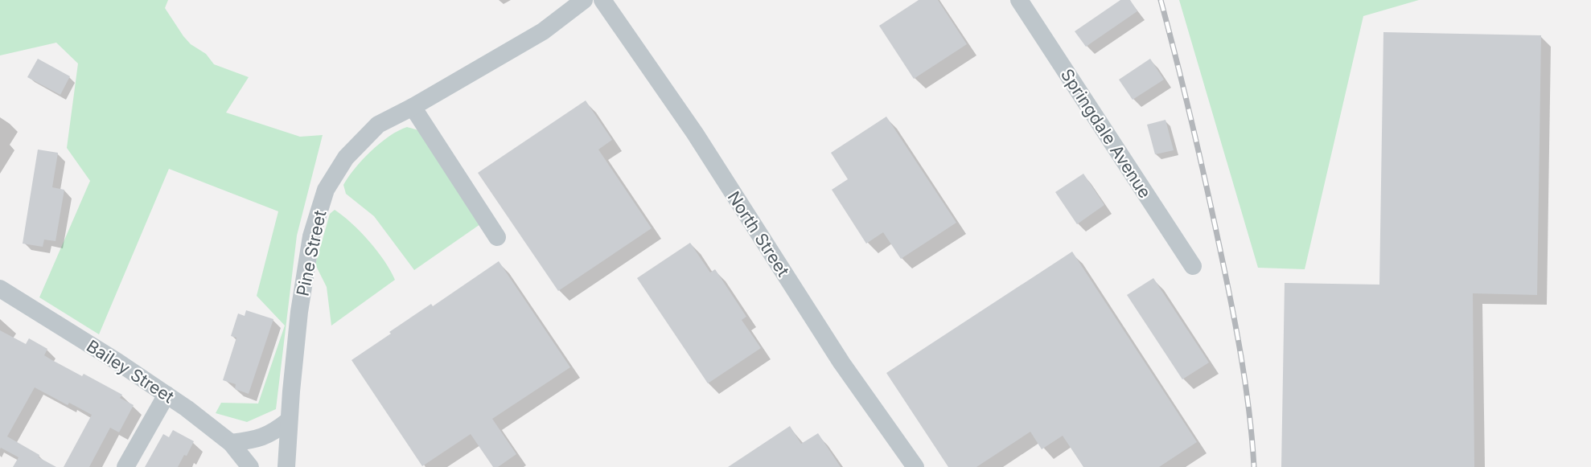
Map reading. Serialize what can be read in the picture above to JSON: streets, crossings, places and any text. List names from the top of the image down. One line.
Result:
{"streets":{"street":["Springdale Avenue","North Street","Pine Street","Bailey Street"]}}
